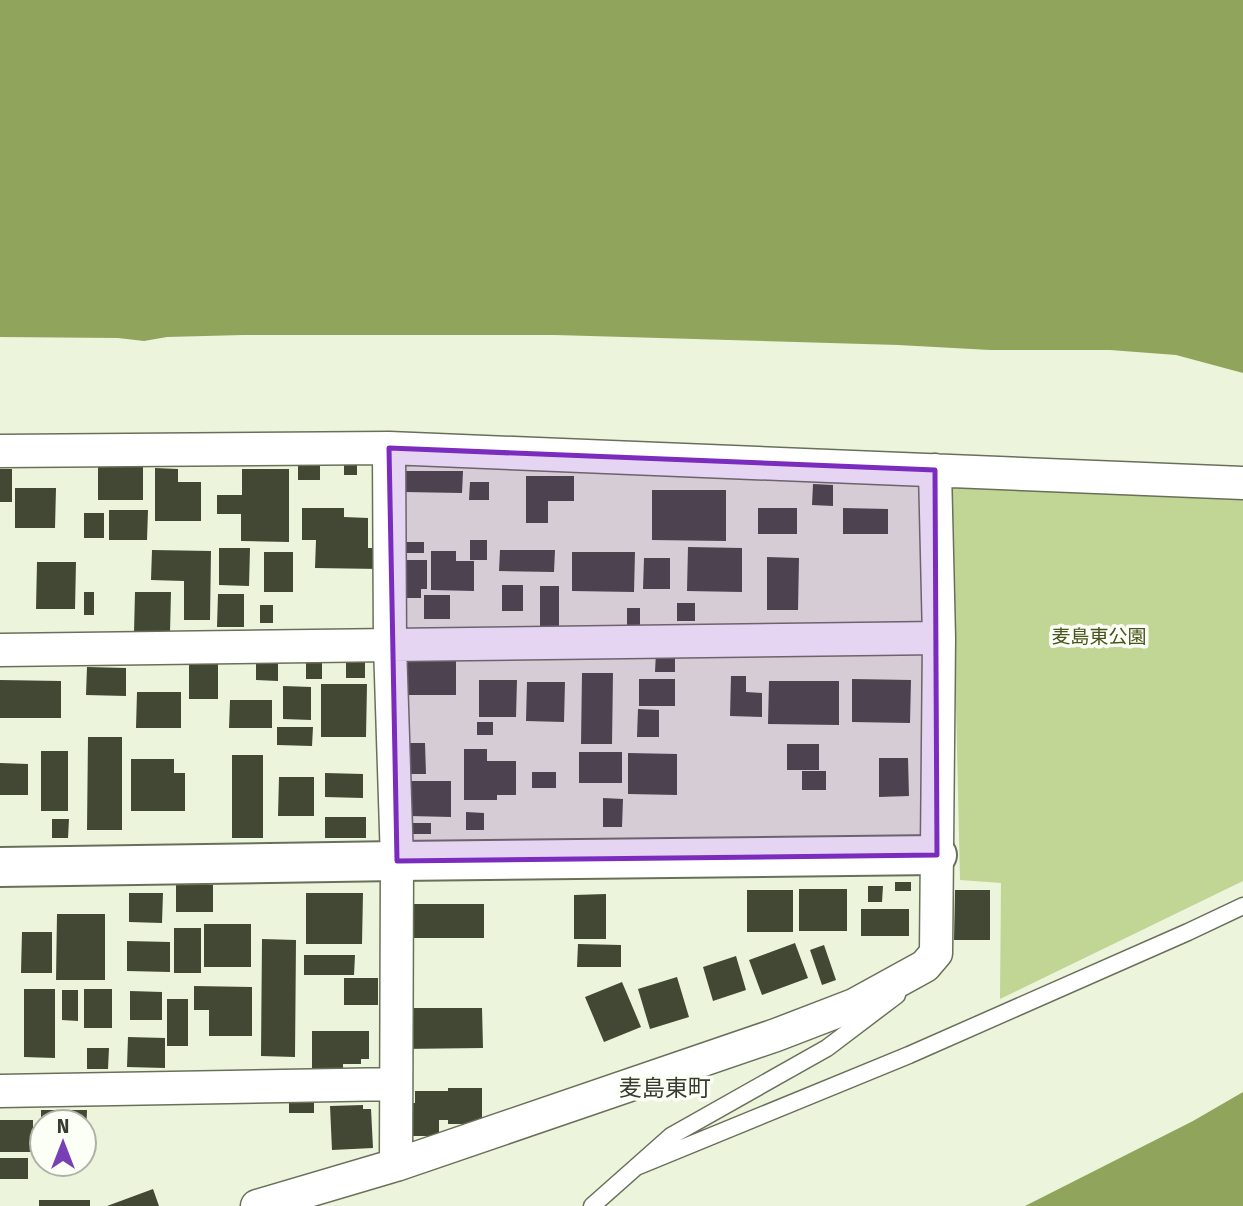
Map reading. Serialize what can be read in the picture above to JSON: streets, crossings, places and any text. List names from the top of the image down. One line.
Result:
{"districts":["麦島東町"],"parks":["麦島東公園"],"north":"top"}
